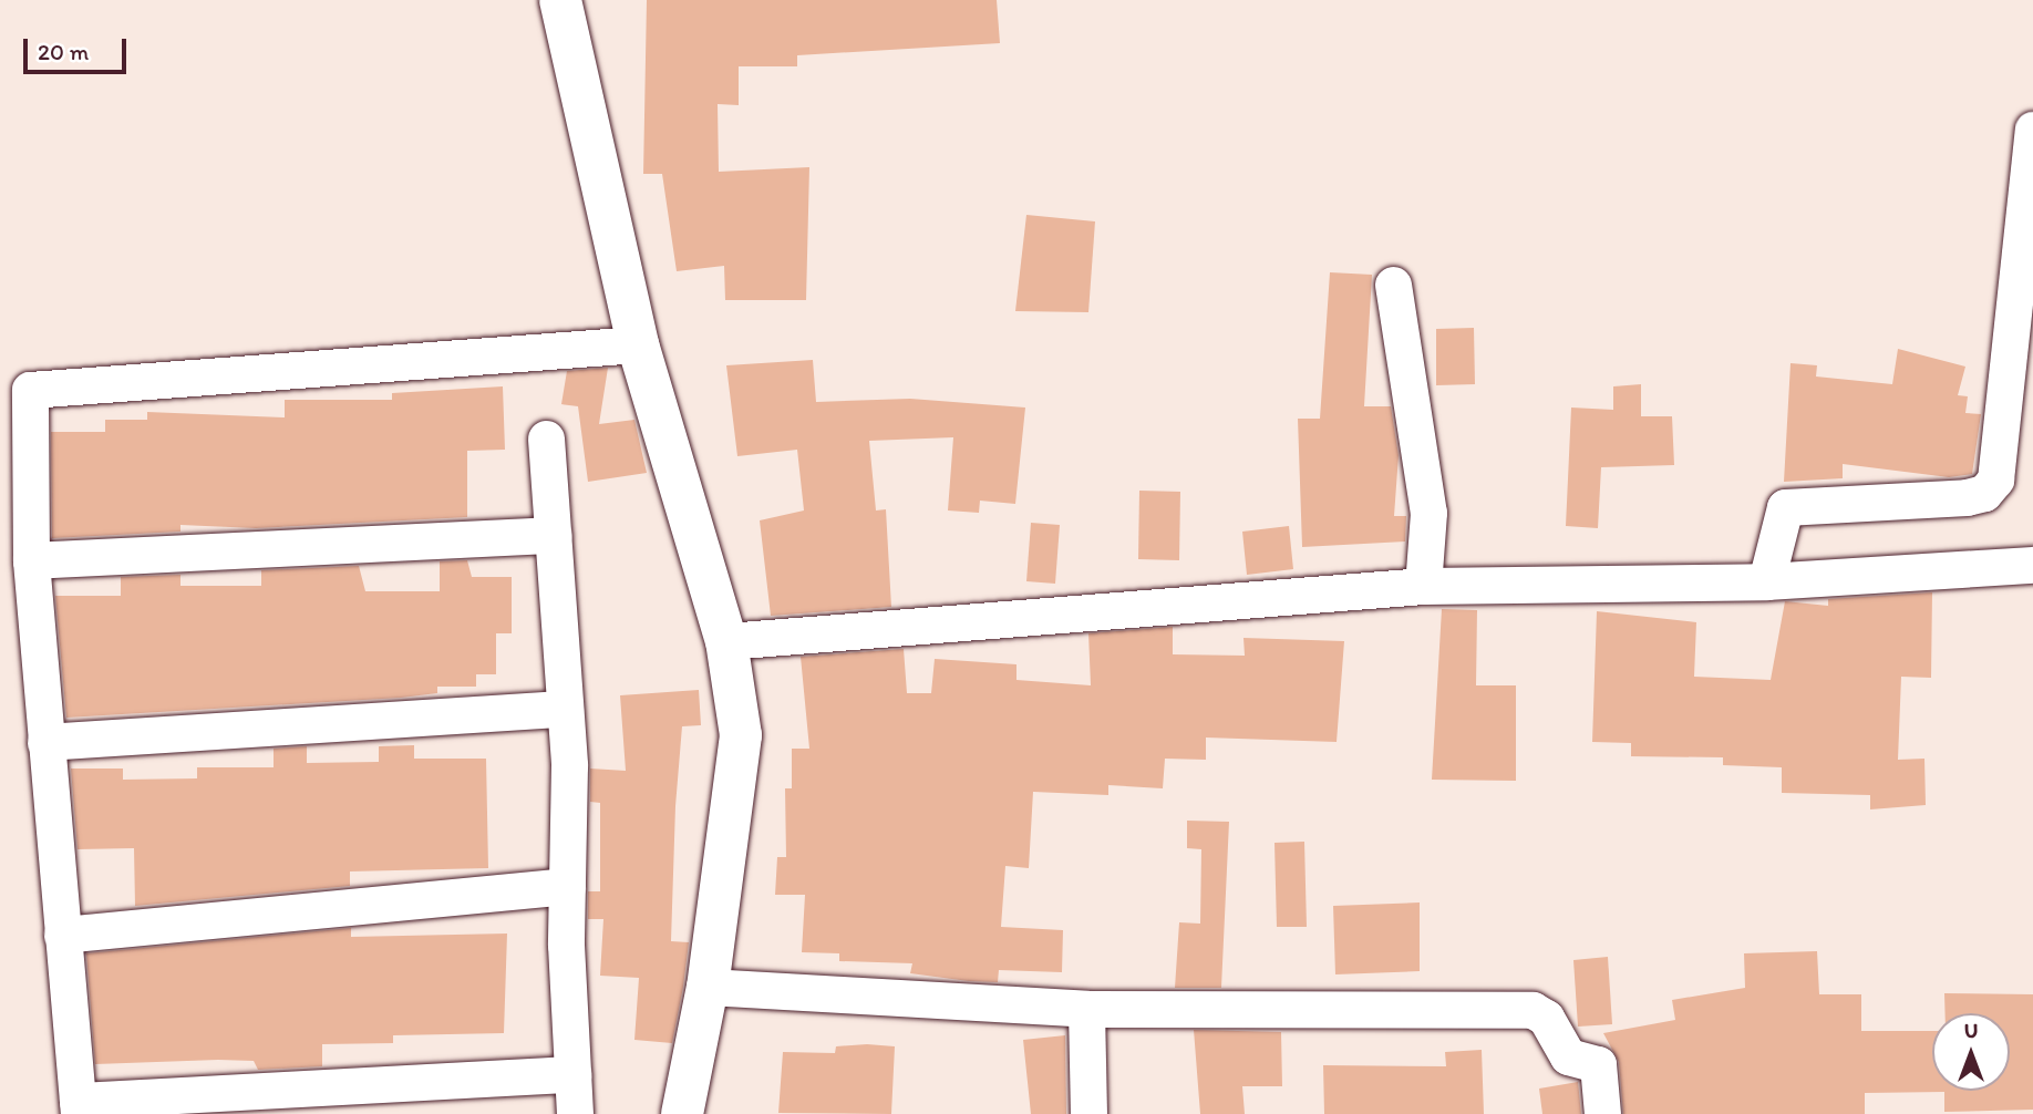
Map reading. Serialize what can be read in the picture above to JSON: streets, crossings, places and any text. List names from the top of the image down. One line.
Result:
{"scale_bar":"20 m","north":"top"}
